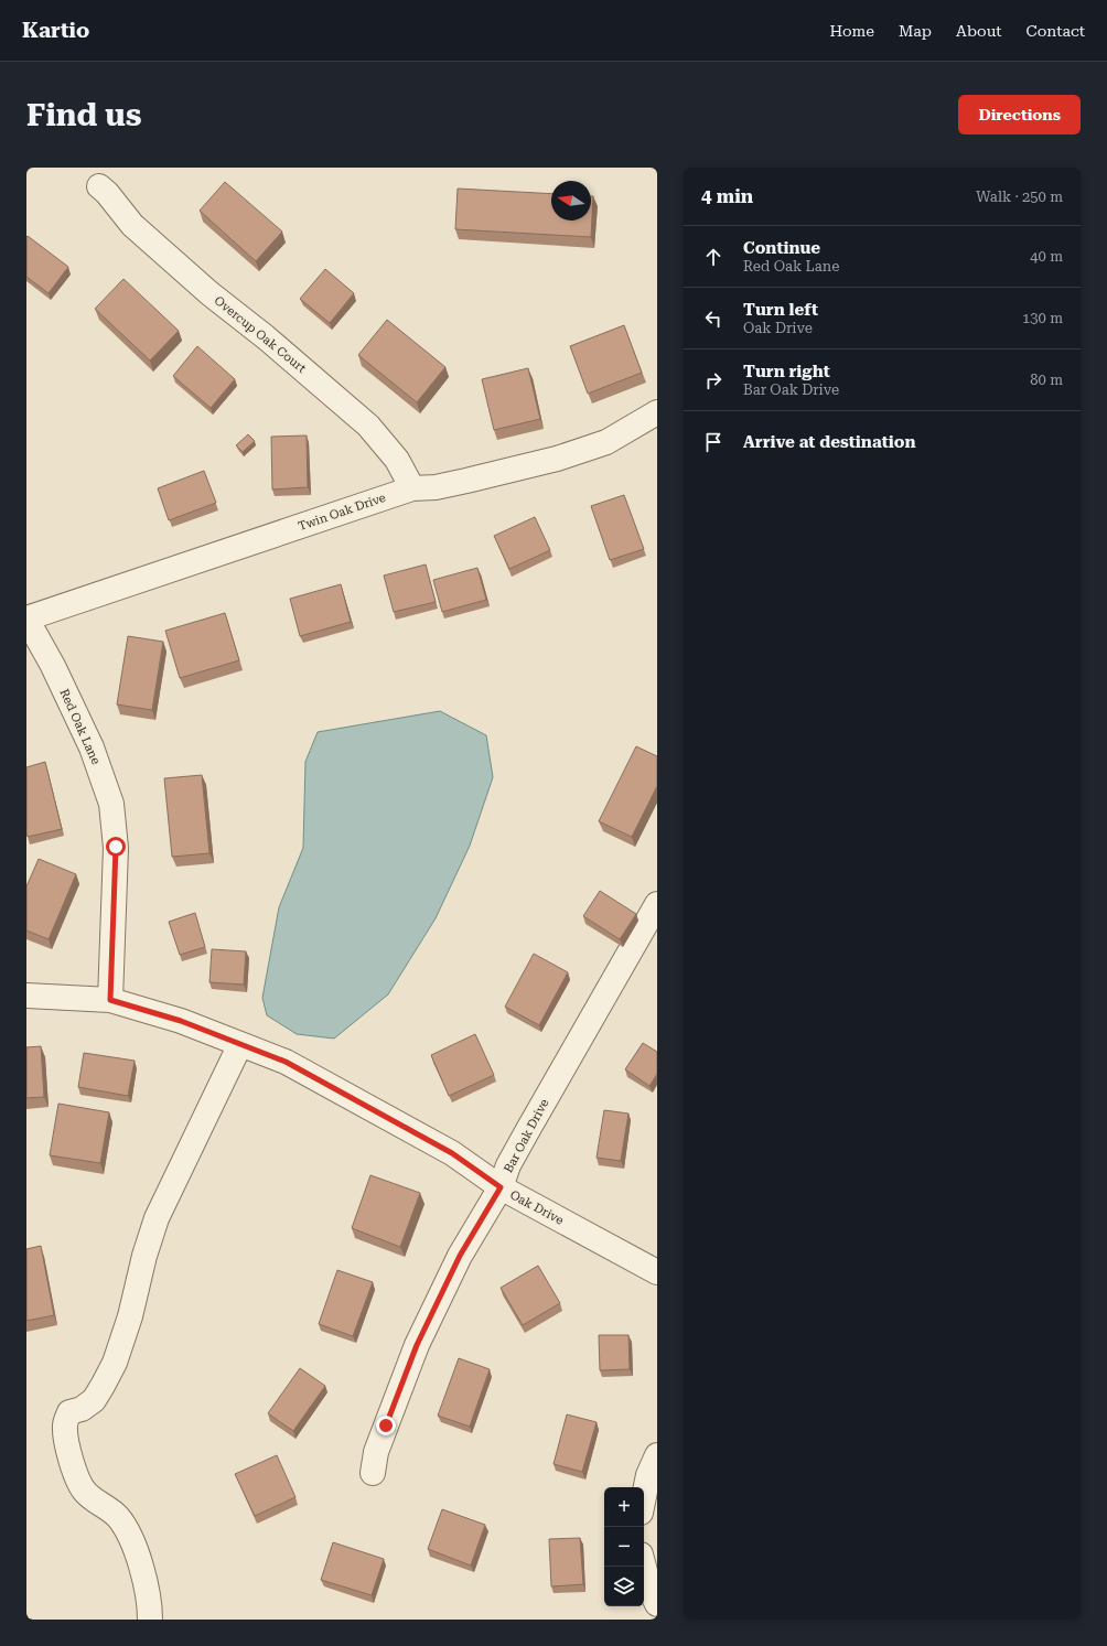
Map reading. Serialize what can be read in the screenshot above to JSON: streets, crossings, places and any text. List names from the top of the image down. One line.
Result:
{"streets":{"street":["Overcup Oak Court","Twin Oak Drive","Red Oak Lane","Bar Oak Drive","Oak Drive"]},"crossings":[["Overcup Oak Court","Twin Oak Drive"],["Twin Oak Drive","Red Oak Lane"],["Red Oak Lane","Oak Drive"],["Bar Oak Drive","Oak Drive"]],"north":"left","page":{"header":"Kartio","nav":["Home","Map","About","Contact"],"buttons":"Directions","title":"Find us","heading":["4 min","Walk · 250 m"],"list":[["Continue","Red Oak Lane","40 m"],["Turn left","Oak Drive","130 m"],["Turn right","Bar Oak Drive","80 m"],"Arrive at destination"],"map_buttons":["+","−"]}}
